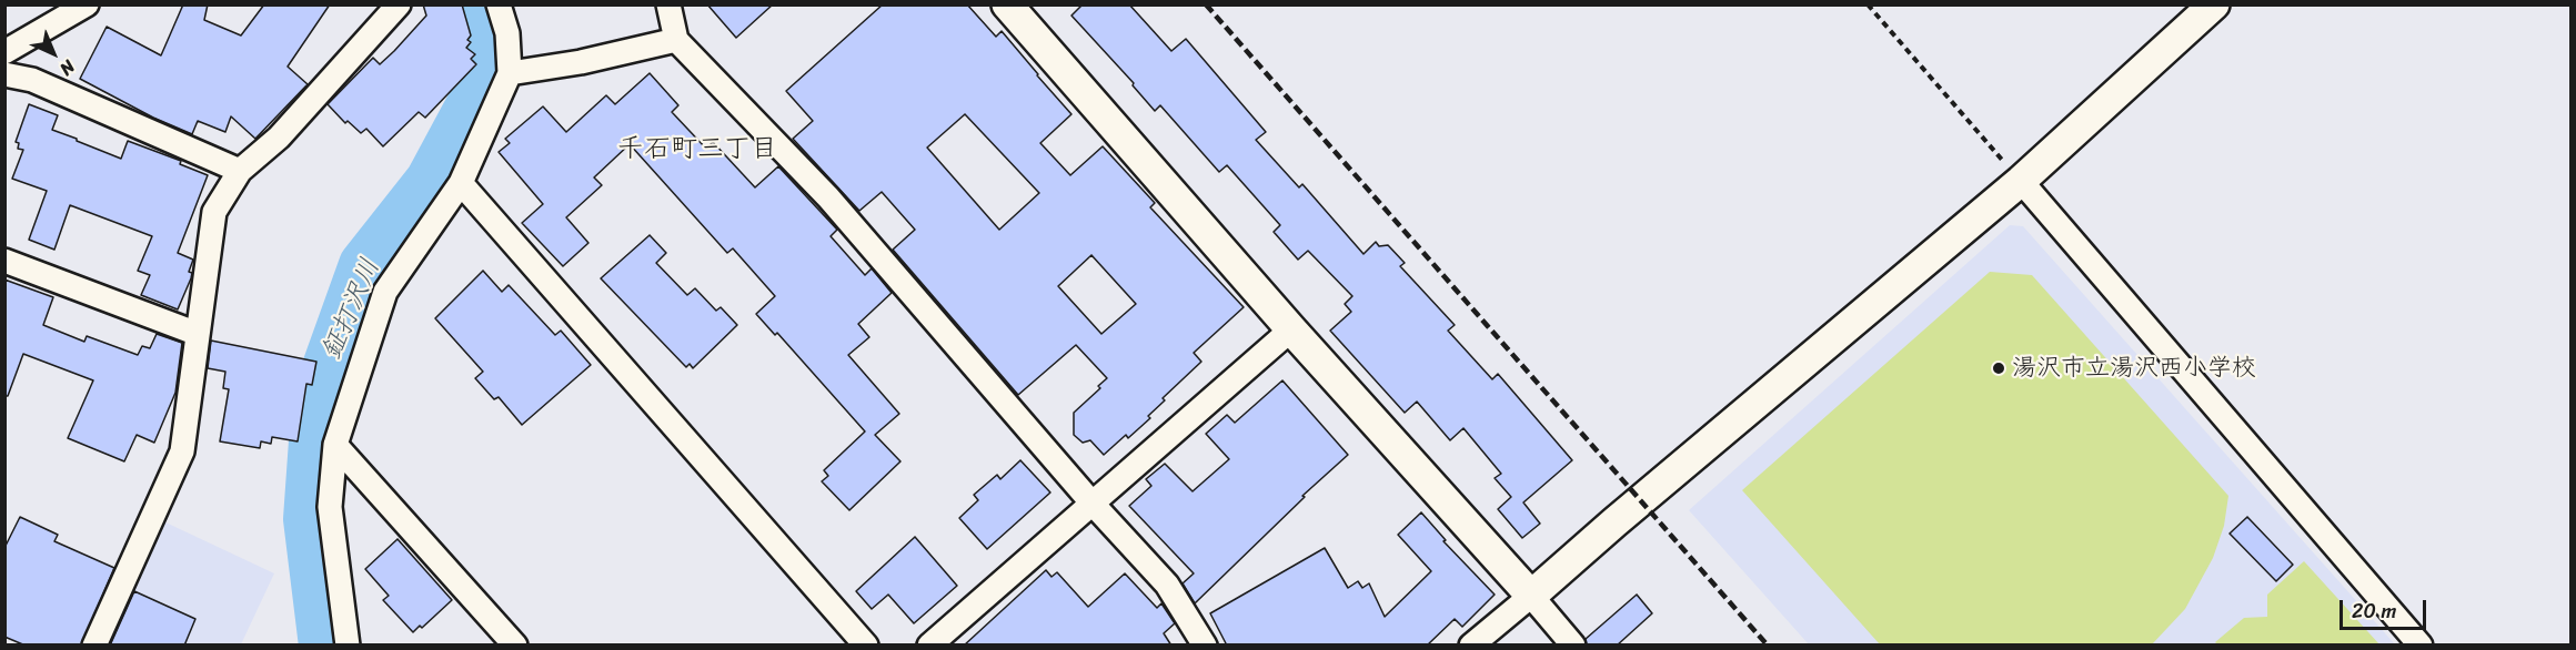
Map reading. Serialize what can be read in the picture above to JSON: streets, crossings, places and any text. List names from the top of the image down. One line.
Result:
{"districts":["千石町三丁目"],"water":["鉦打沢川"],"places":["湯沢市立湯沢西小学校"],"scale_bar":"20 m","north":"bottom right"}
